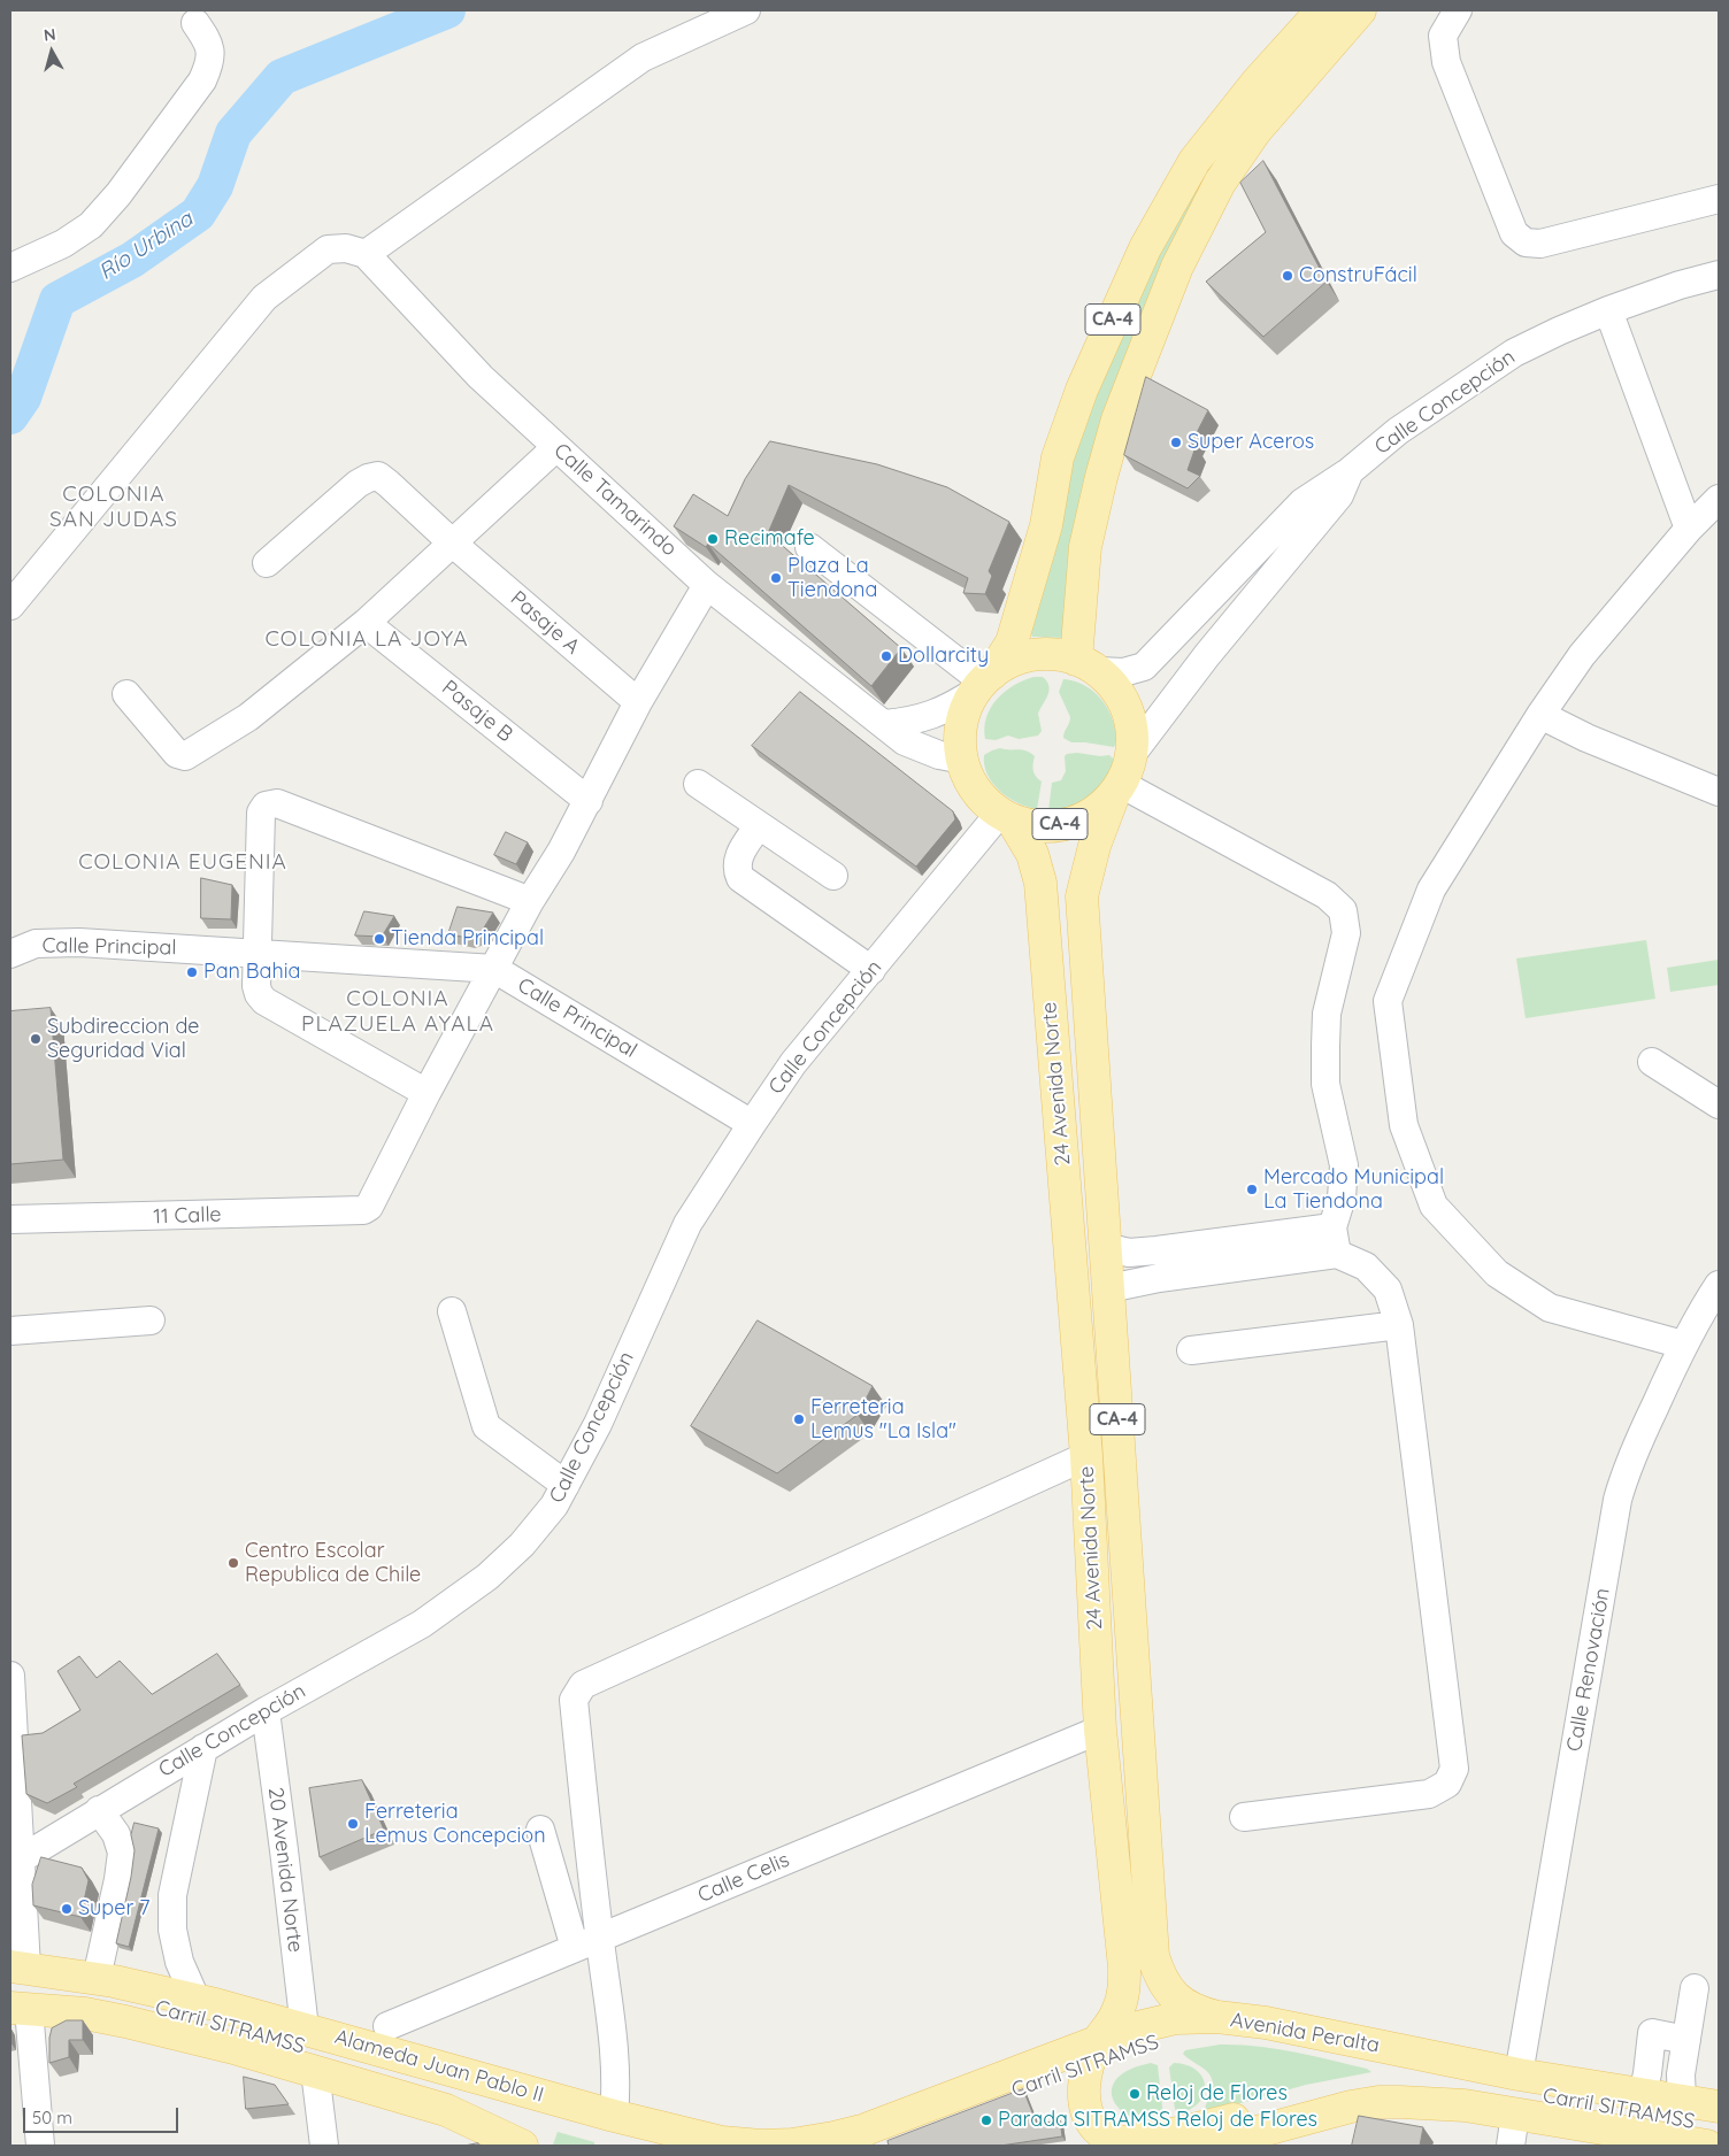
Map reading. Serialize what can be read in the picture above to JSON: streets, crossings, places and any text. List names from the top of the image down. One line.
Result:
{"streets":{"main road":["CA-4","24 Avenida Norte","Carril SITRAMSS","Avenida Peralta","Alameda Juan Pablo II"],"street":["Calle Concepción","Calle Tamarindo","Pasaje A","Pasaje B","Calle Principal","11 Calle","Calle Renovación","20 Avenida Norte","Calle Celis"]},"crossings":[["CA-4","Calle Concepción"],["CA-4","Calle Tamarindo"],["CA-4","24 Avenida Norte"],["Calle Concepción","Calle Tamarindo"],["Calle Concepción","Calle Principal"],["Calle Concepción","24 Avenida Norte"],["Calle Concepción","20 Avenida Norte"],["Calle Tamarindo","24 Avenida Norte"],["24 Avenida Norte","Calle Celis"],["24 Avenida Norte","Carril SITRAMSS"],["24 Avenida Norte","Avenida Peralta"],["Calle Renovación","Carril SITRAMSS"],["Calle Renovación","Avenida Peralta"],["20 Avenida Norte","Alameda Juan Pablo II"],["Carril SITRAMSS","Avenida Peralta"],["Carril SITRAMSS","Alameda Juan Pablo II"],["Avenida Peralta","Alameda Juan Pablo II"]],"districts":["COLONIA SAN JUDAS","COLONIA LA JOYA","COLONIA EUGENIA","COLONIA PLAZUELA AYALA"],"water":["Río Urbina"],"places":["ConstruFácil","Super Aceros","Recimafe","Plaza La Tiendona","Dollarcity","Tienda Principal","Pan Bahia","Subdireccion de Seguridad Vial","Mercado Municipal La Tiendona","Ferreteria Lemus \"La Isla\"","Centro Escolar Republica de Chile","Ferreteria Lemus Concepcion","Super 7","Reloj de Flores","Parada SITRAMSS Reloj de Flores"],"scale_bar":"50 m","north":"top"}
